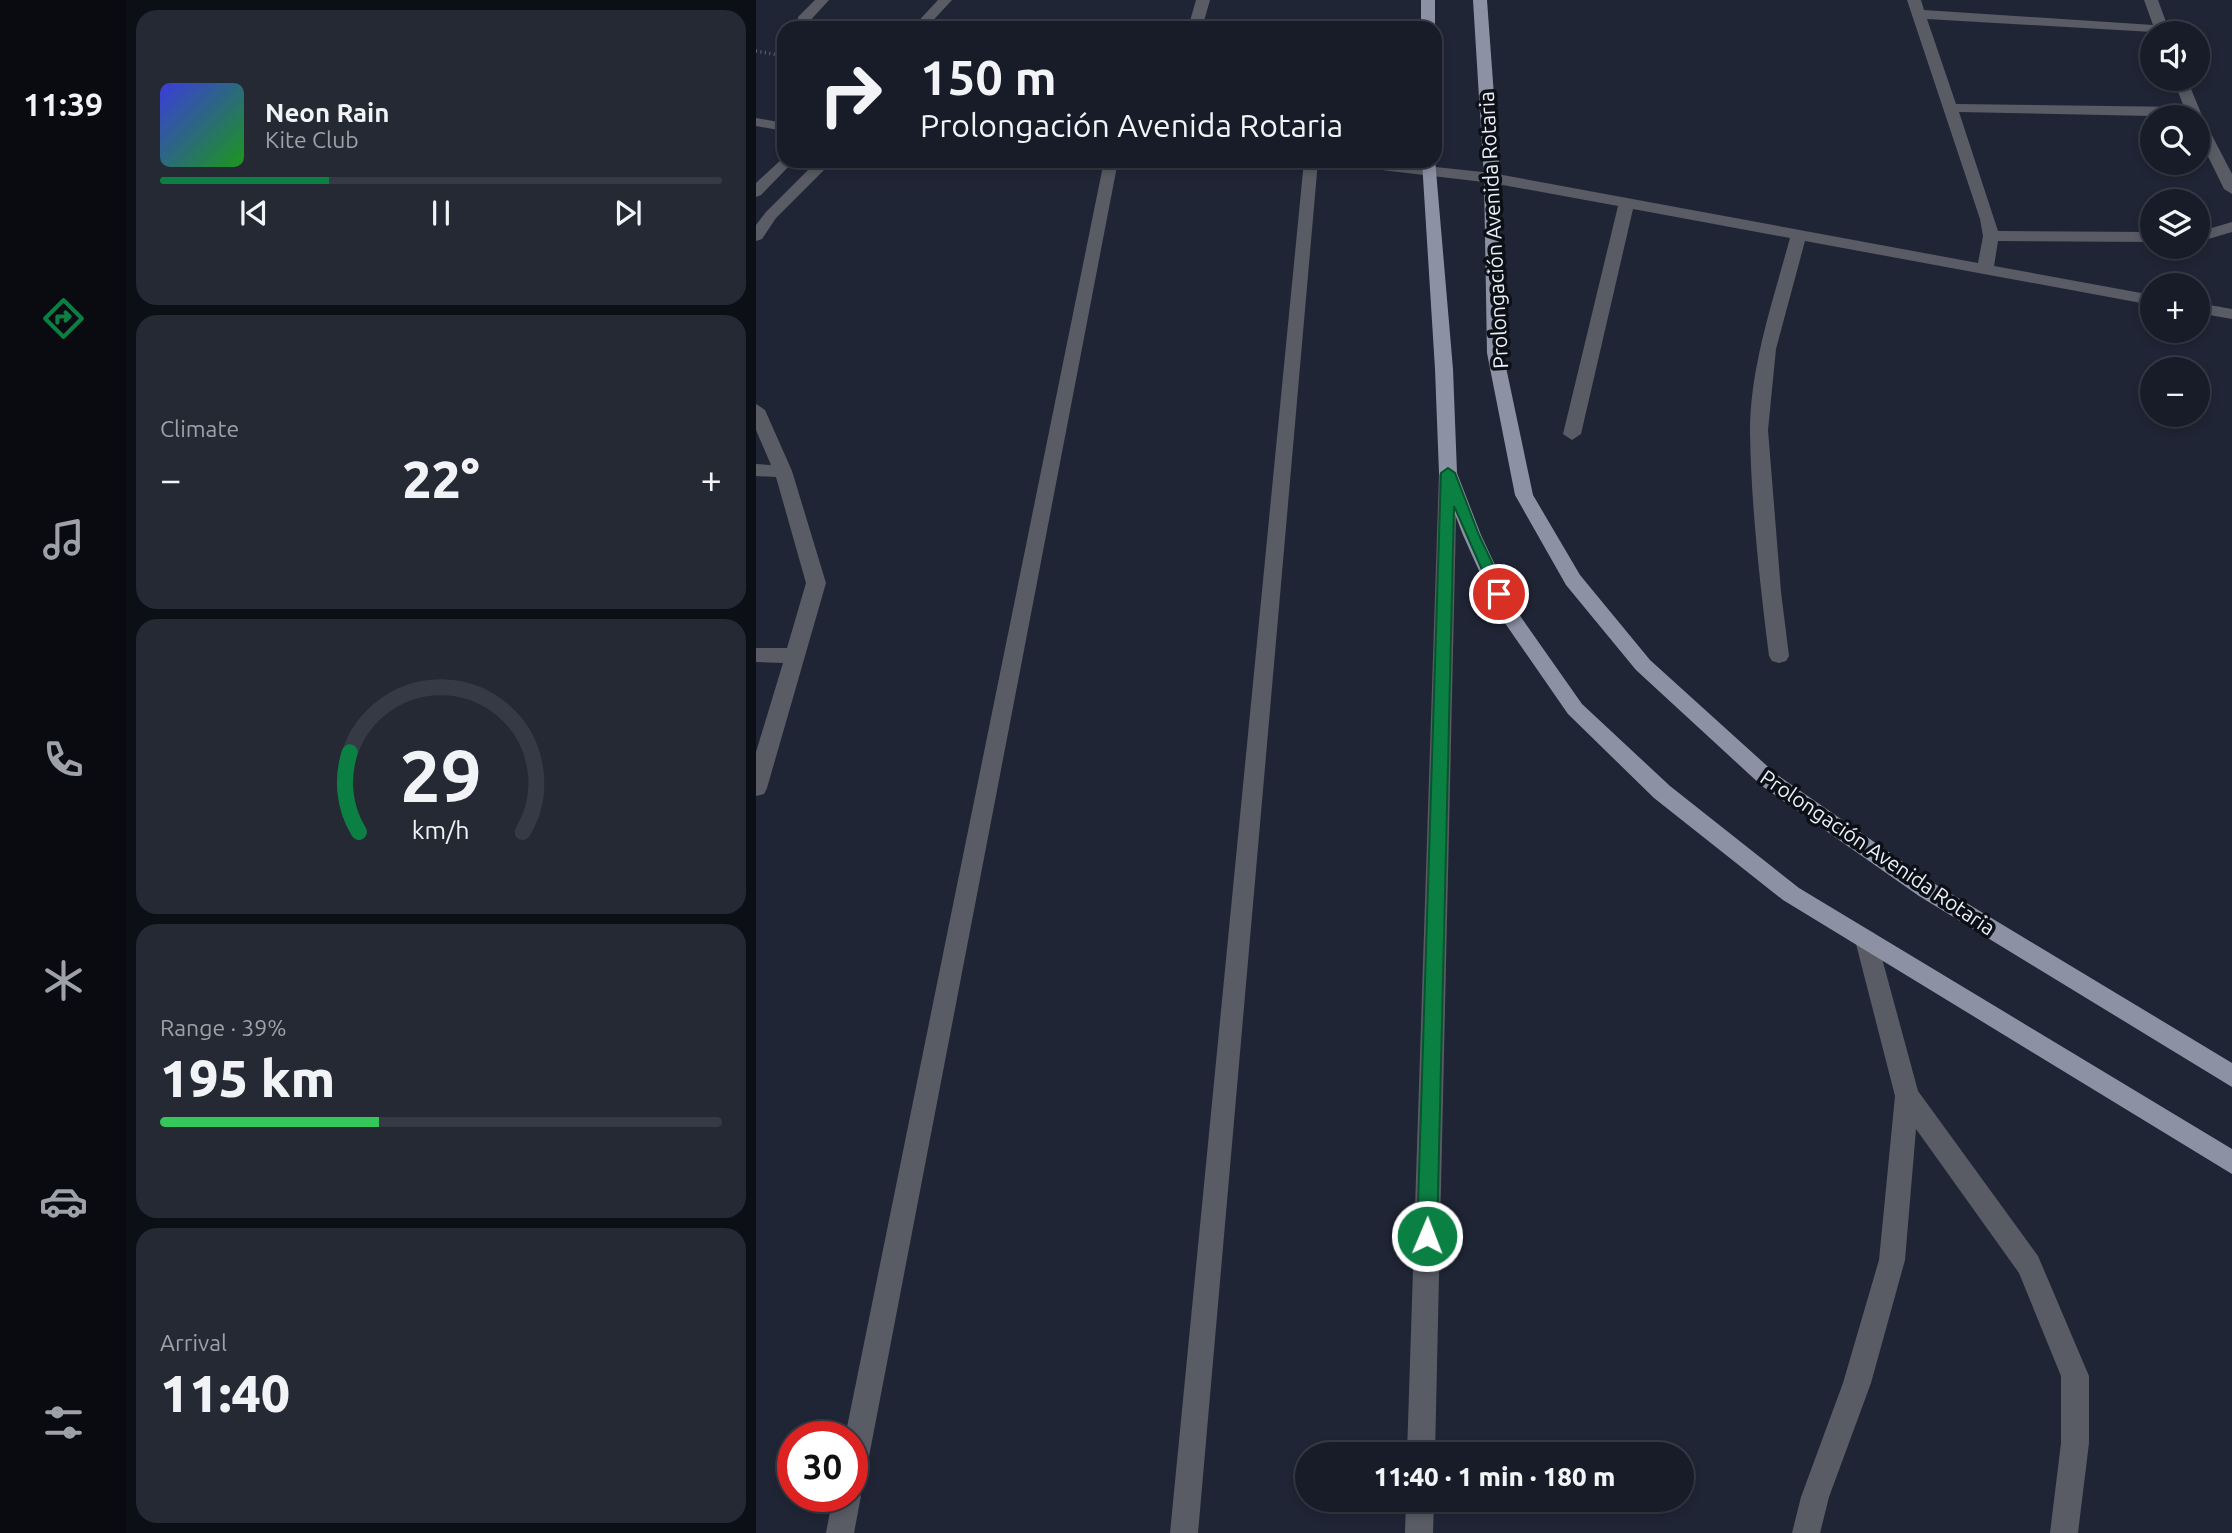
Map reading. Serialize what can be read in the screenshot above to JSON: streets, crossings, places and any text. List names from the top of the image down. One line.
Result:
{"streets":{"main road":["Prolongación Avenida Rotaria"]},"page":{"tabs":"11:39","map_buttons":["+","−"],"turn":["150 m","Prolongación Avenida Rotaria"],"song":["Neon Rain","Kite Club"],"tile":["Climate",["Range · 39%","195 km"],["Arrival","11:40"]],"heat":["−","22°","+"],"limit":"30","trip":"11:40 · 1 min · 180 m","gauge":["29","km/h"]}}
